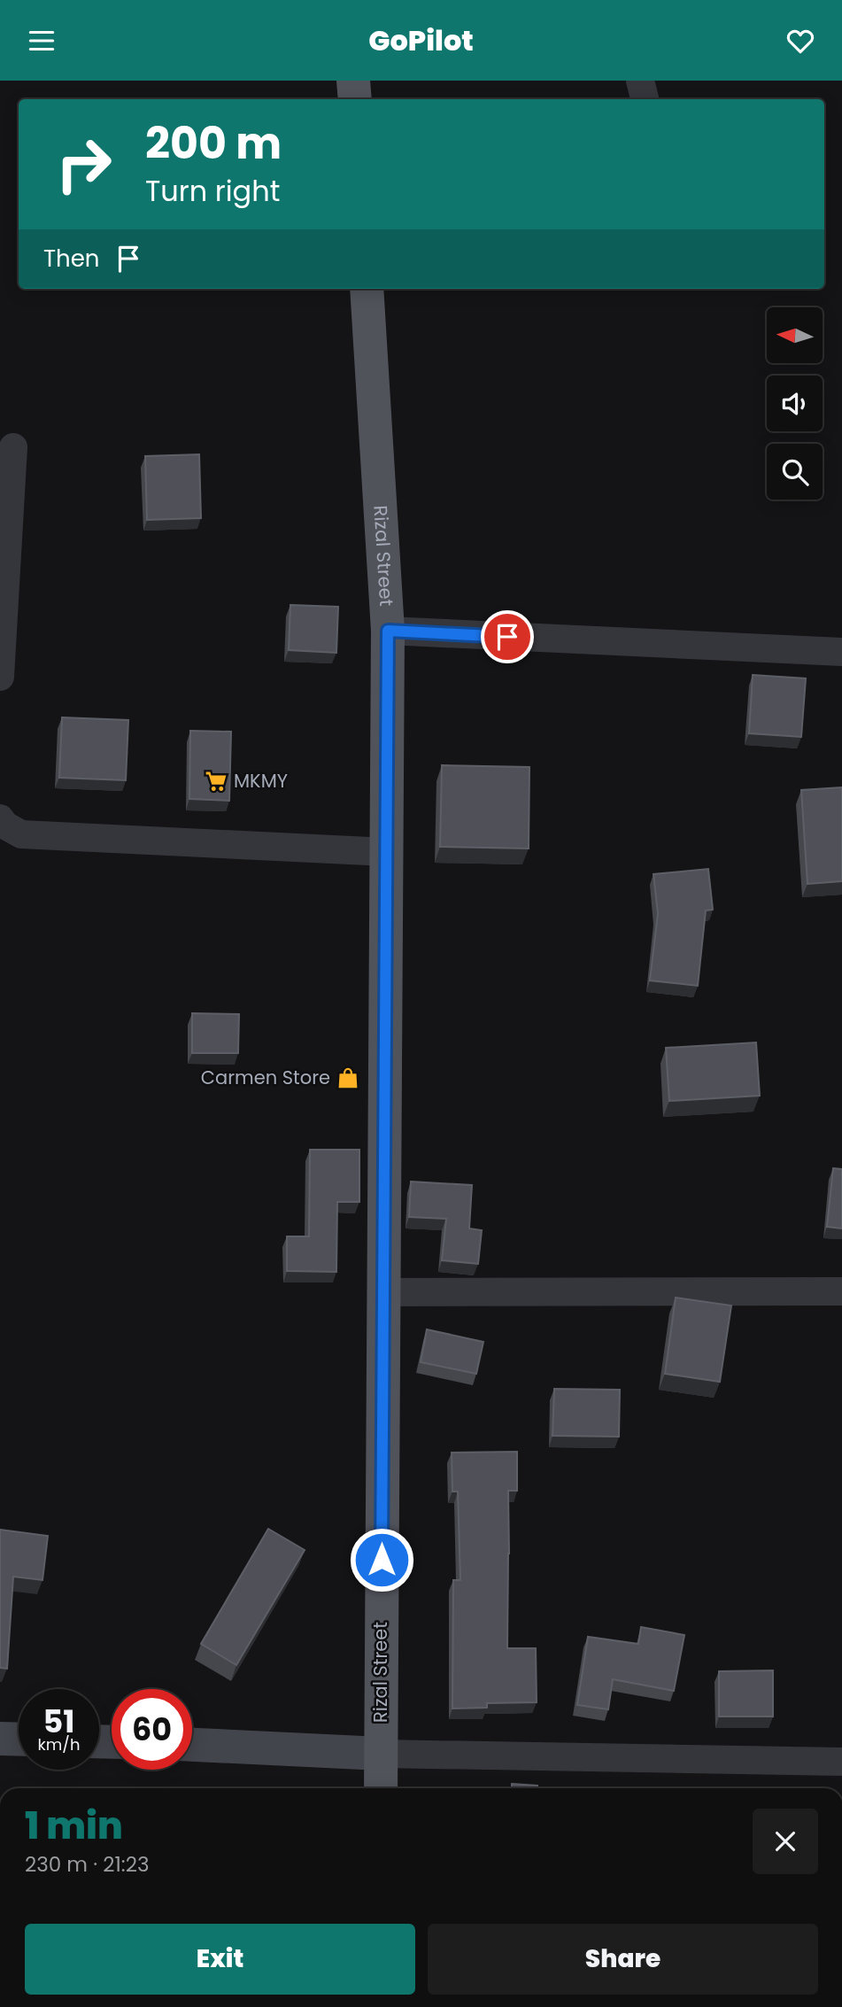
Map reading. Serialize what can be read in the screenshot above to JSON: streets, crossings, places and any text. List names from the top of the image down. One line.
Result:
{"streets":{"main road":["Rizal Street"]},"places":{"supermarket":["MKMY"],"shop":["Carmen Store"]},"north":"left","page":{"header":"GoPilot","turn":["200 m","Turn right"],"then":"Then","speed":"51 km/h","limit":"60","heading":["1 min","230 m · 21:23"],"buttons":["Exit","Share"]}}
